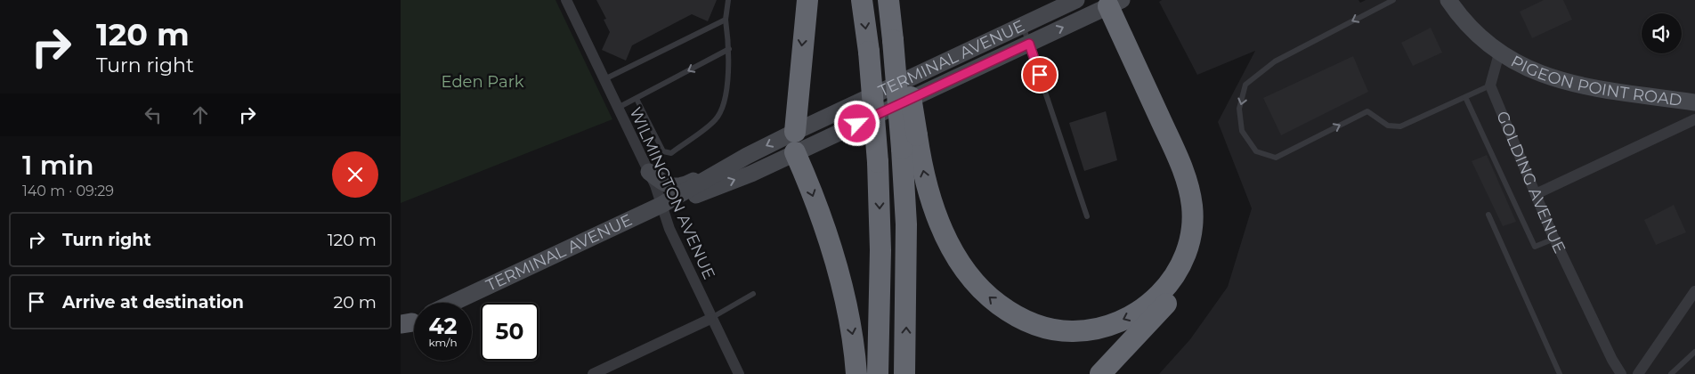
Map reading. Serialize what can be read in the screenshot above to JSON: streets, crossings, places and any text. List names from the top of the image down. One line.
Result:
{"streets":{"main road":["TERMINAL AVENUE","PIGEON POINT ROAD"],"street":["GOLDING AVENUE","WILMINGTON AVENUE"]},"crossings":[["TERMINAL AVENUE","WILMINGTON AVENUE"]],"parks":["Eden Park"],"page":{"turn":["120 m","Turn right"],"heading":["1 min","140 m · 09:29"],"list":[{"name":"Turn right","value":"120 m"},{"name":"Arrive at destination","value":"20 m"}],"speed":"42 km/h","limit":"50"}}
